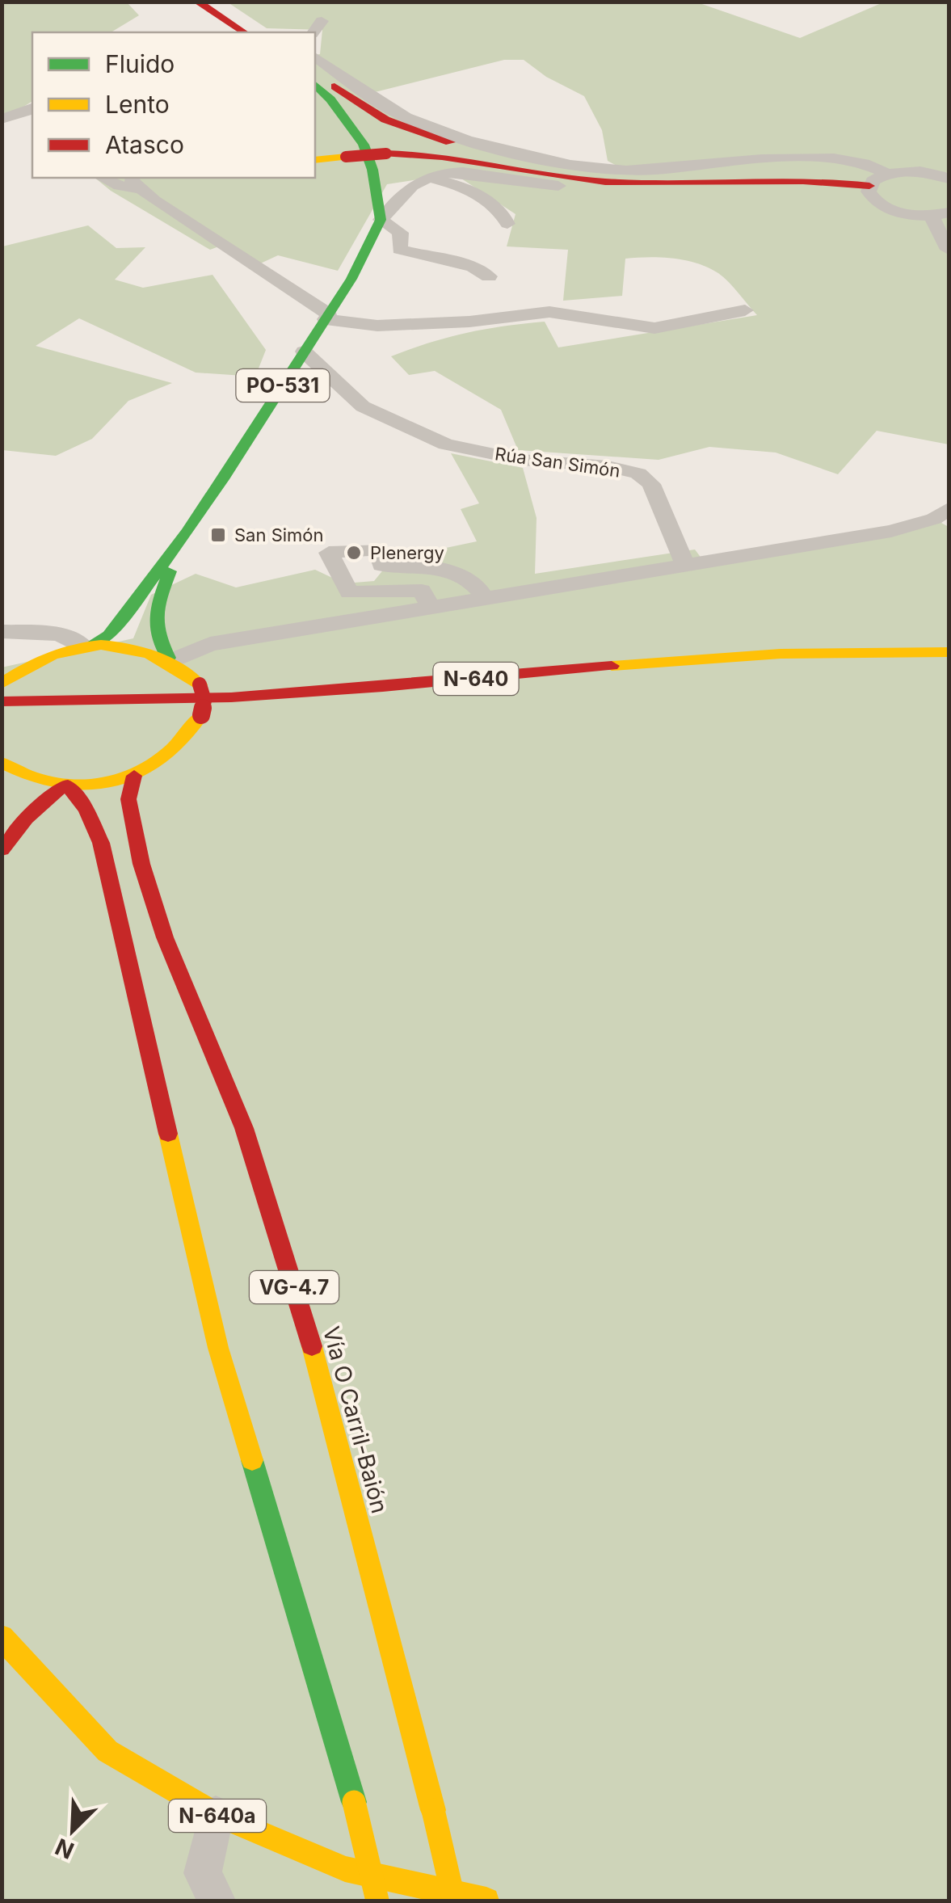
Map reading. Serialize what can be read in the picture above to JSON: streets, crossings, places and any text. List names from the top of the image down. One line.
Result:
{"streets":{"main road":["PO-531","N-640","VG-4.7","Vía O Carril-Baión","N-640a"],"street":["Rúa San Simón"]},"crossings":[["PO-531","Rúa San Simón"]],"places":{"transit":["San Simón"],"other":["Plenergy"]},"legend":["Fluido","Lento","Atasco"],"north":"bottom left"}
